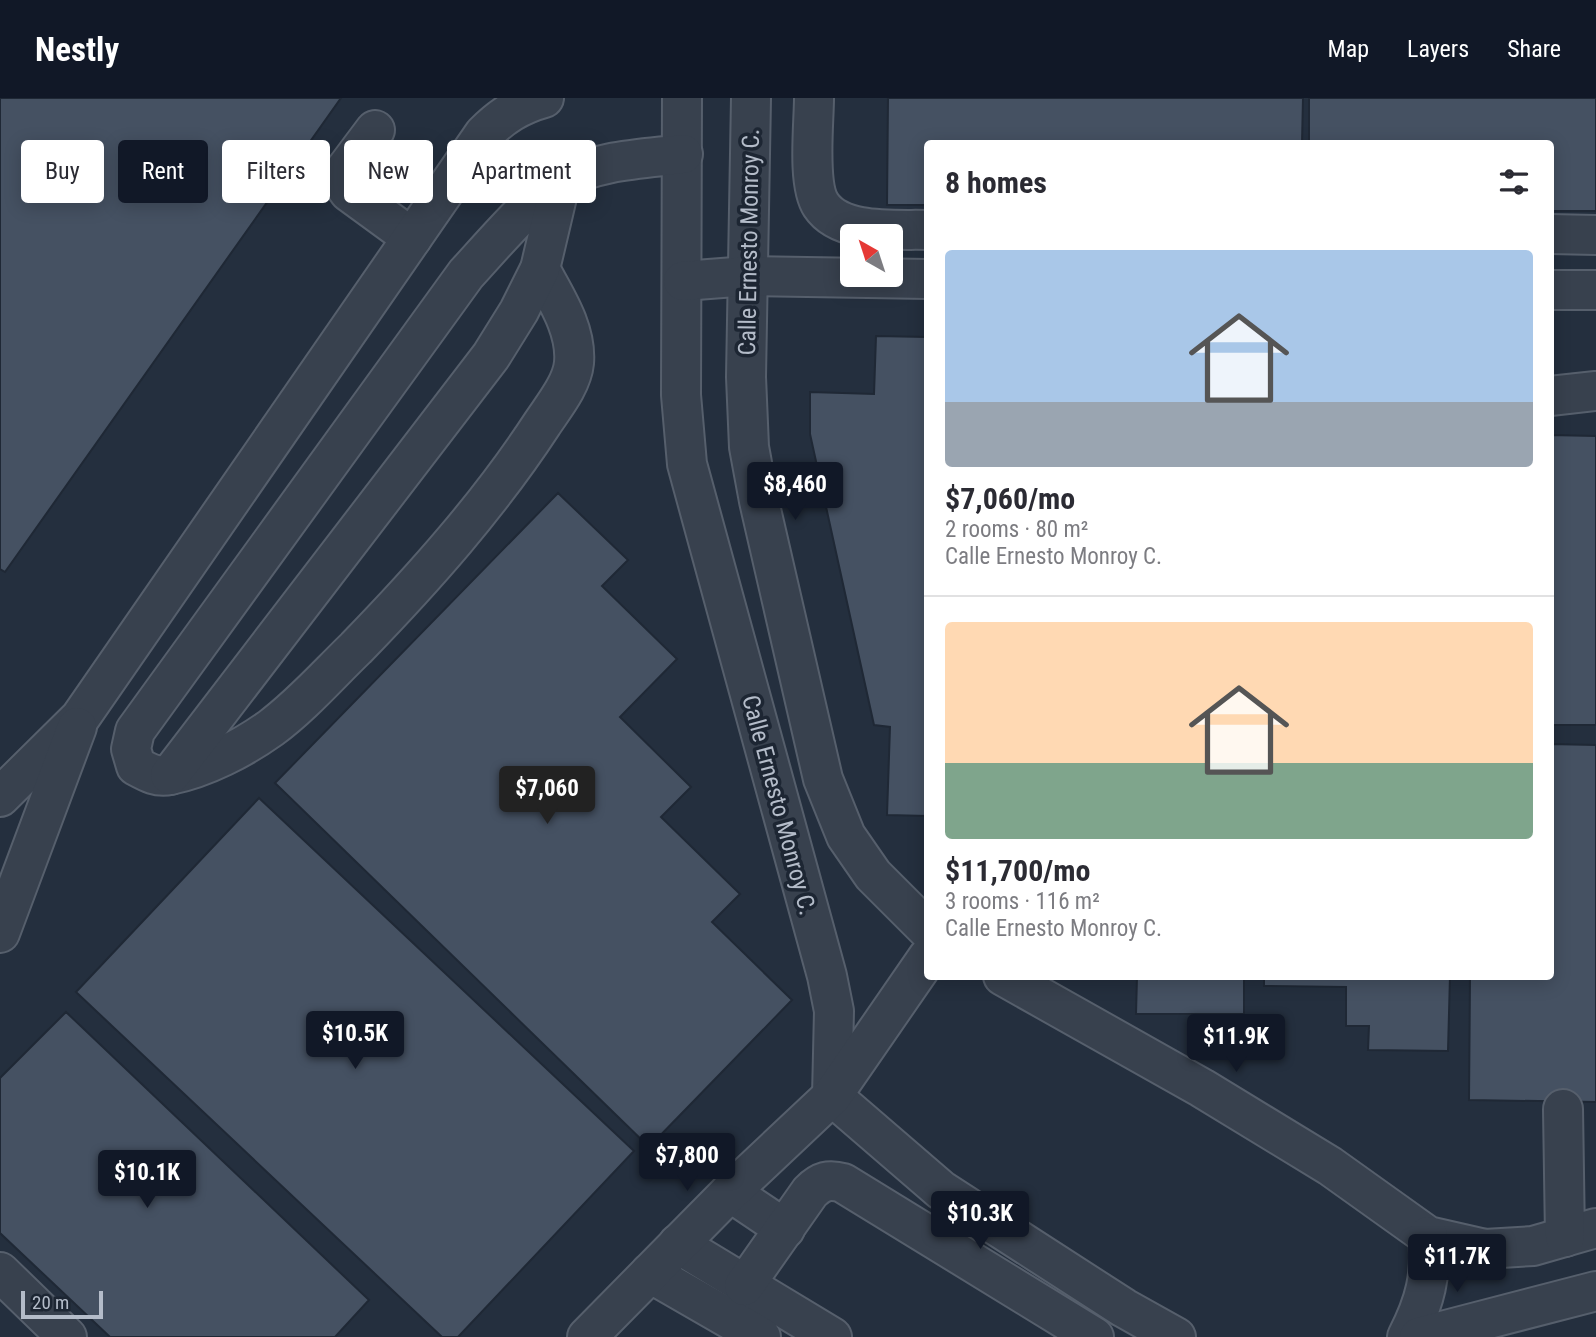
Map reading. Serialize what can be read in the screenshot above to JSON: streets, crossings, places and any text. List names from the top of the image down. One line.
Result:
{"streets":{"street":["Calle Ernesto Monroy C."]},"scale_bar":"20 m","north":"top left","page":{"header":"Nestly","nav":["Map","Layers","Share"],"chip":["Buy","Rent","Filters","New","Apartment"],"heading":"8 homes","list":[{"name":"$7,060/mo","note":"2 rooms · 80 m² · Calle Ernesto Monroy C."},{"name":"$11,700/mo","note":"3 rooms · 116 m² · Calle Ernesto Monroy C."}],"price":["$8,460","$7,060","$10.5K","$11.9K","$7,800","$10.1K","$10.3K","$11.7K"],"scale":"20 m"}}
